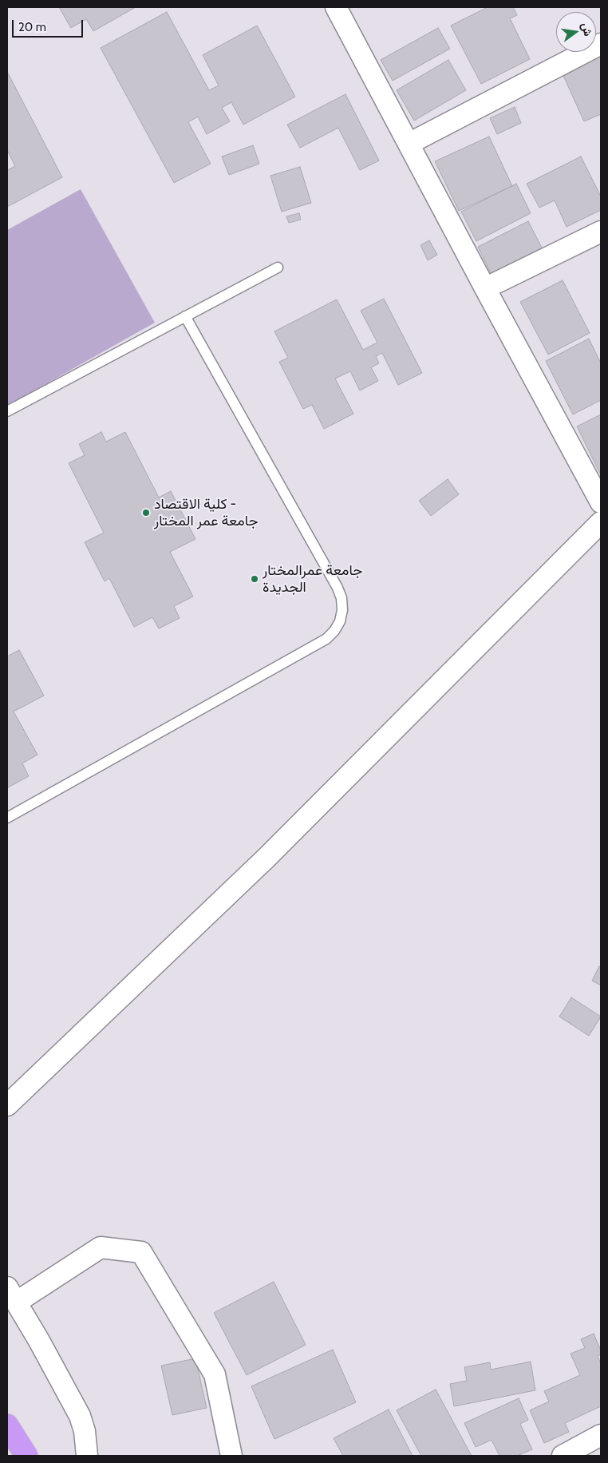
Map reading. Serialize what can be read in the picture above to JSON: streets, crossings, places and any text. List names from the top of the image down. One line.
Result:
{"places":["كلية الاقتصاد - جامعة عمر المختار","جامعة عمرالمختار الجديدة"],"scale_bar":"20 m","north":"right"}
